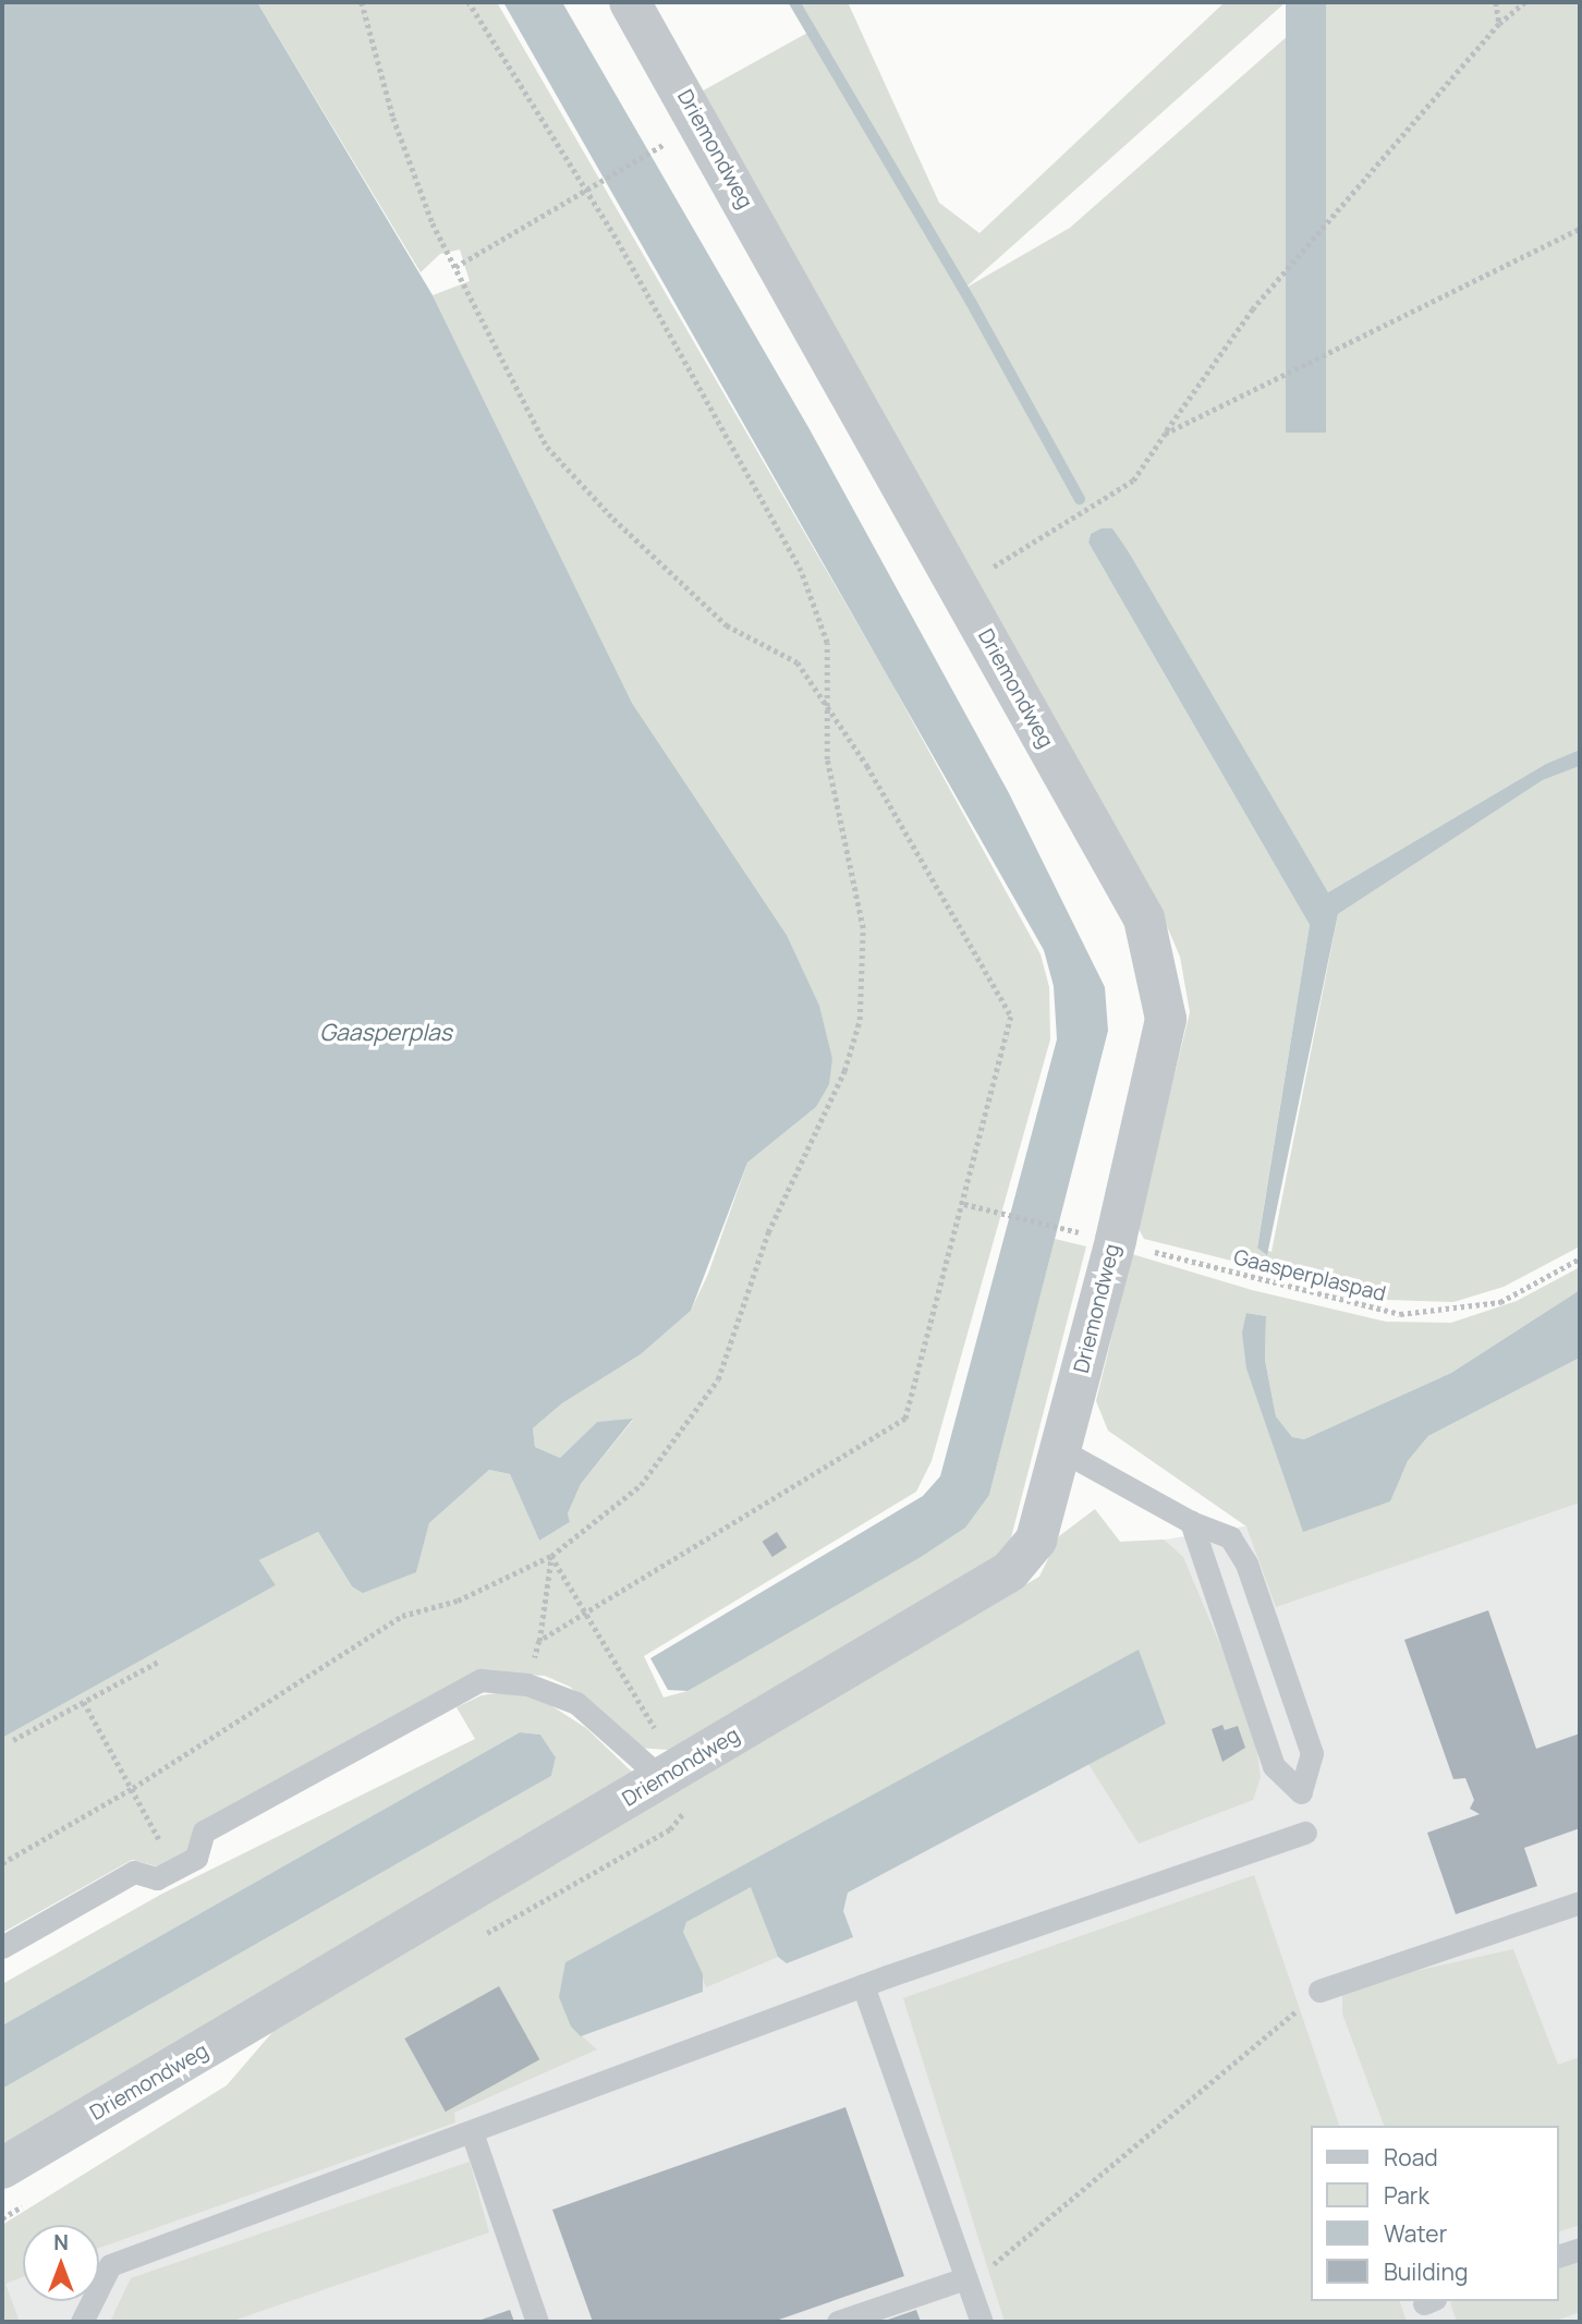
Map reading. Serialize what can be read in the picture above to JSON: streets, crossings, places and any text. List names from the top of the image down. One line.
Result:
{"streets":{"street":["Driemondweg"],"path":["Gaasperplaspad"]},"crossings":[["Driemondweg","Gaasperplaspad"]],"water":["Gaasperplas"],"legend":["Road","Park","Water","Building"],"north":"top"}
